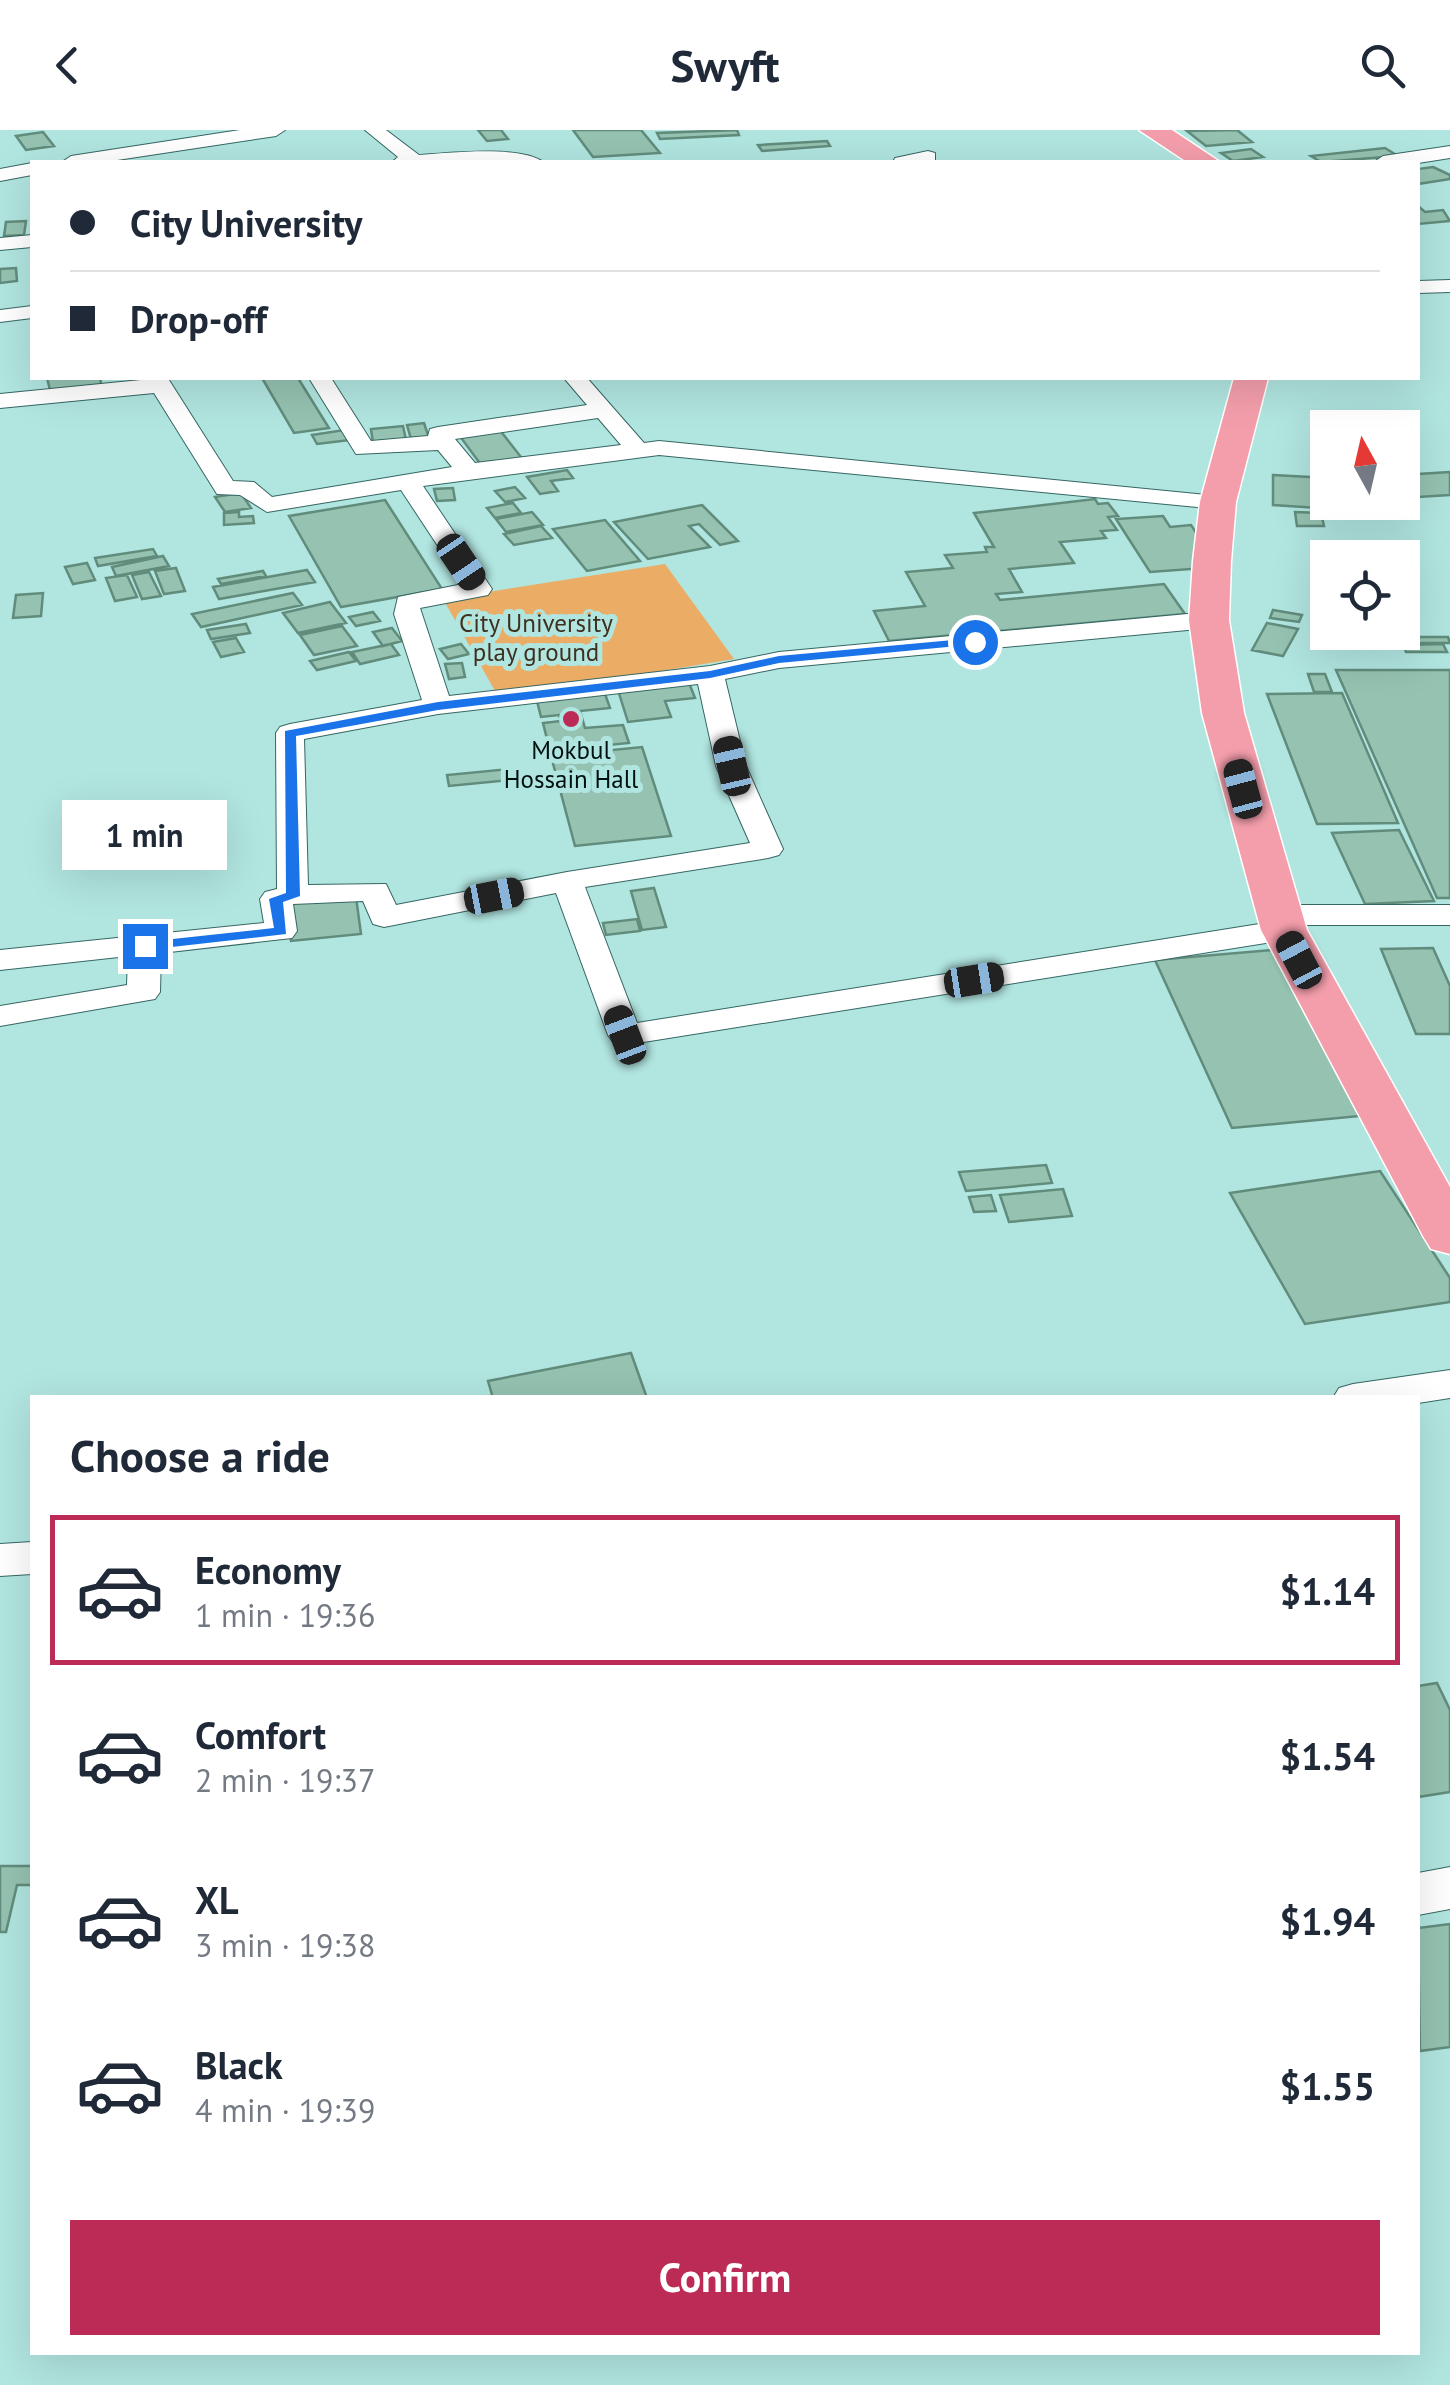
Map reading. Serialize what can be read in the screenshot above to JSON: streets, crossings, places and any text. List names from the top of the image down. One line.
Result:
{"parks":["City University play ground"],"places":["Mokbul Hossain Hall"],"north":"top","page":{"header":"Swyft","banner":["City University","Drop-off"],"bubble":"1 min","heading":"Choose a ride","list":[{"name":"Economy","note":"1 min · 19:36","value":"$1.14"},{"name":"Comfort","note":"2 min · 19:37","value":"$1.54"},{"name":"XL","note":"3 min · 19:38","value":"$1.94"},{"name":"Black","note":"4 min · 19:39","value":"$1.55"}],"buttons":"Confirm"}}
